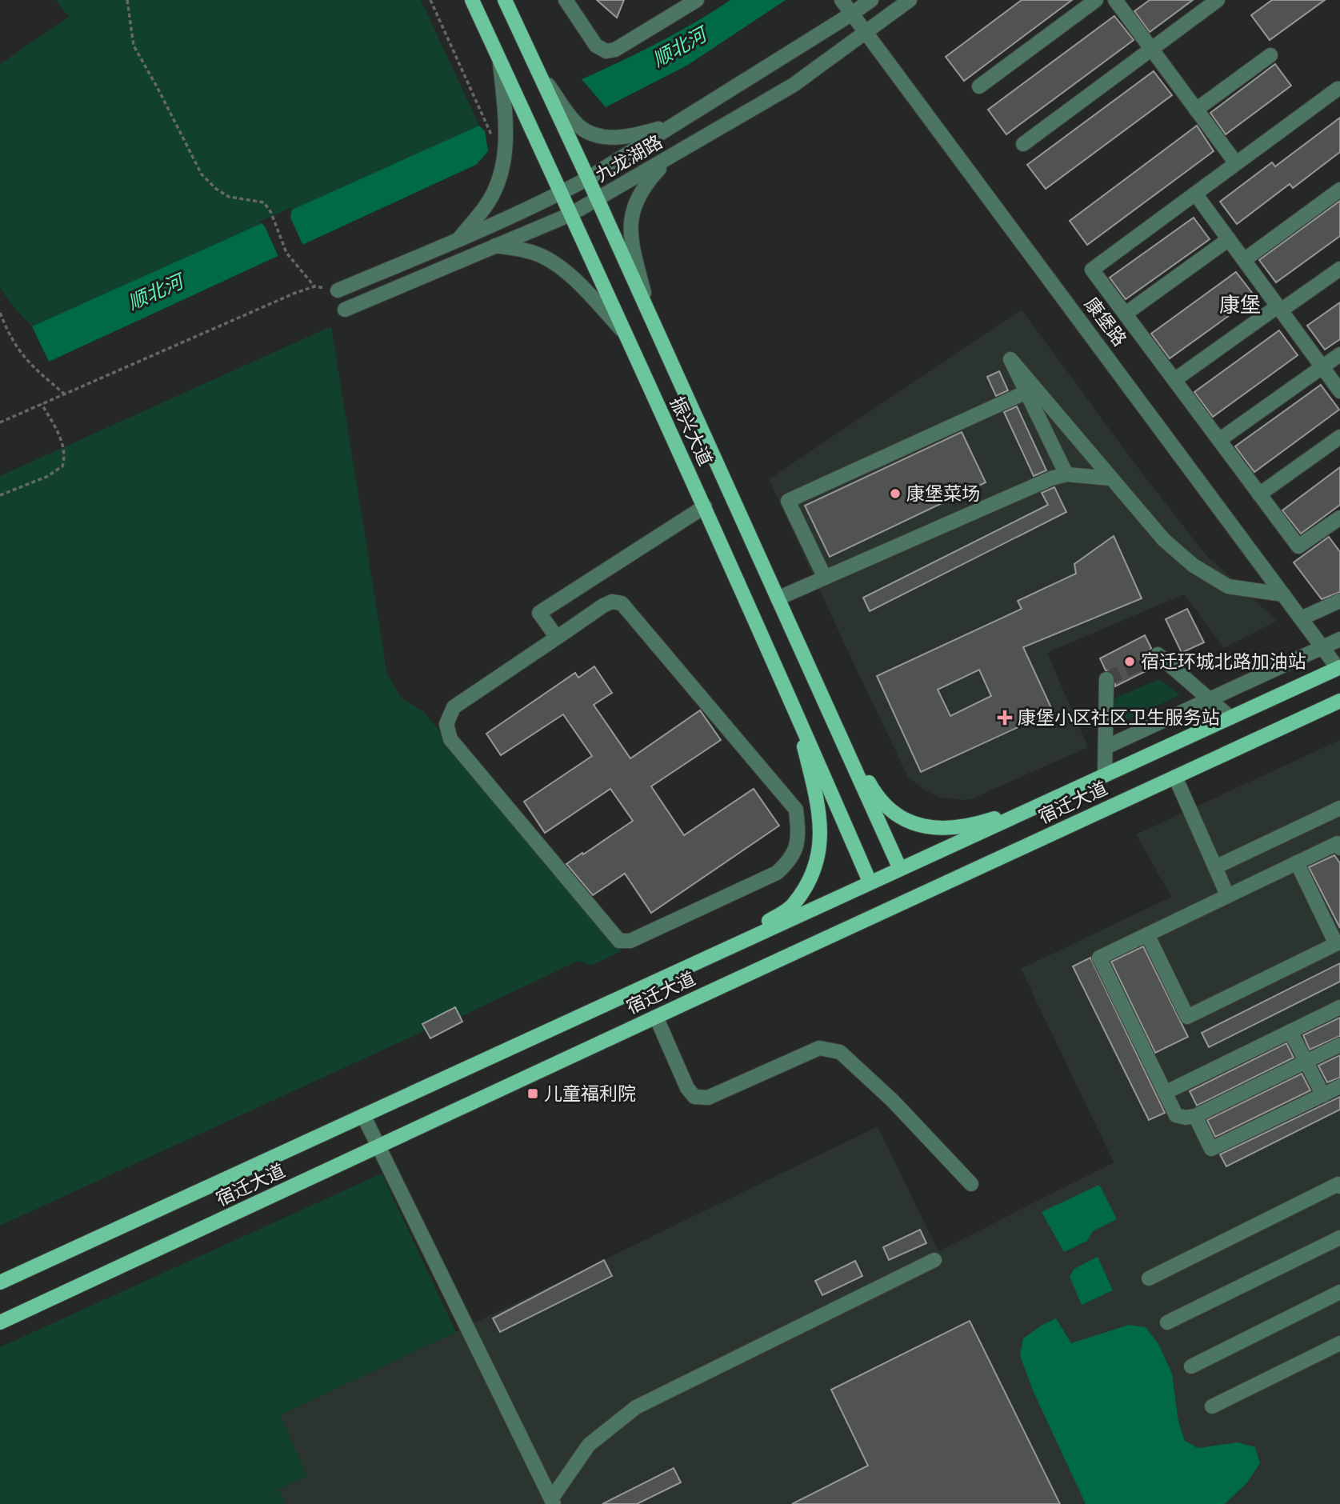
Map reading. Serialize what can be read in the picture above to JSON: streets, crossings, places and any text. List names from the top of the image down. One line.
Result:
{"streets":{"main road":["振兴大道","宿迁大道"],"street":["九龙湖路","康堡路"]},"crossings":[["九龙湖路","康堡路"],["九龙湖路","振兴大道"],["康堡路","宿迁大道"],["振兴大道","宿迁大道"]],"districts":["康堡"],"water":["顺北河"],"places":{"other":["康堡菜场","宿迁环城北路加油站"],"health":["康堡小区社区卫生服务站"],"transit":["儿童福利院"]}}
